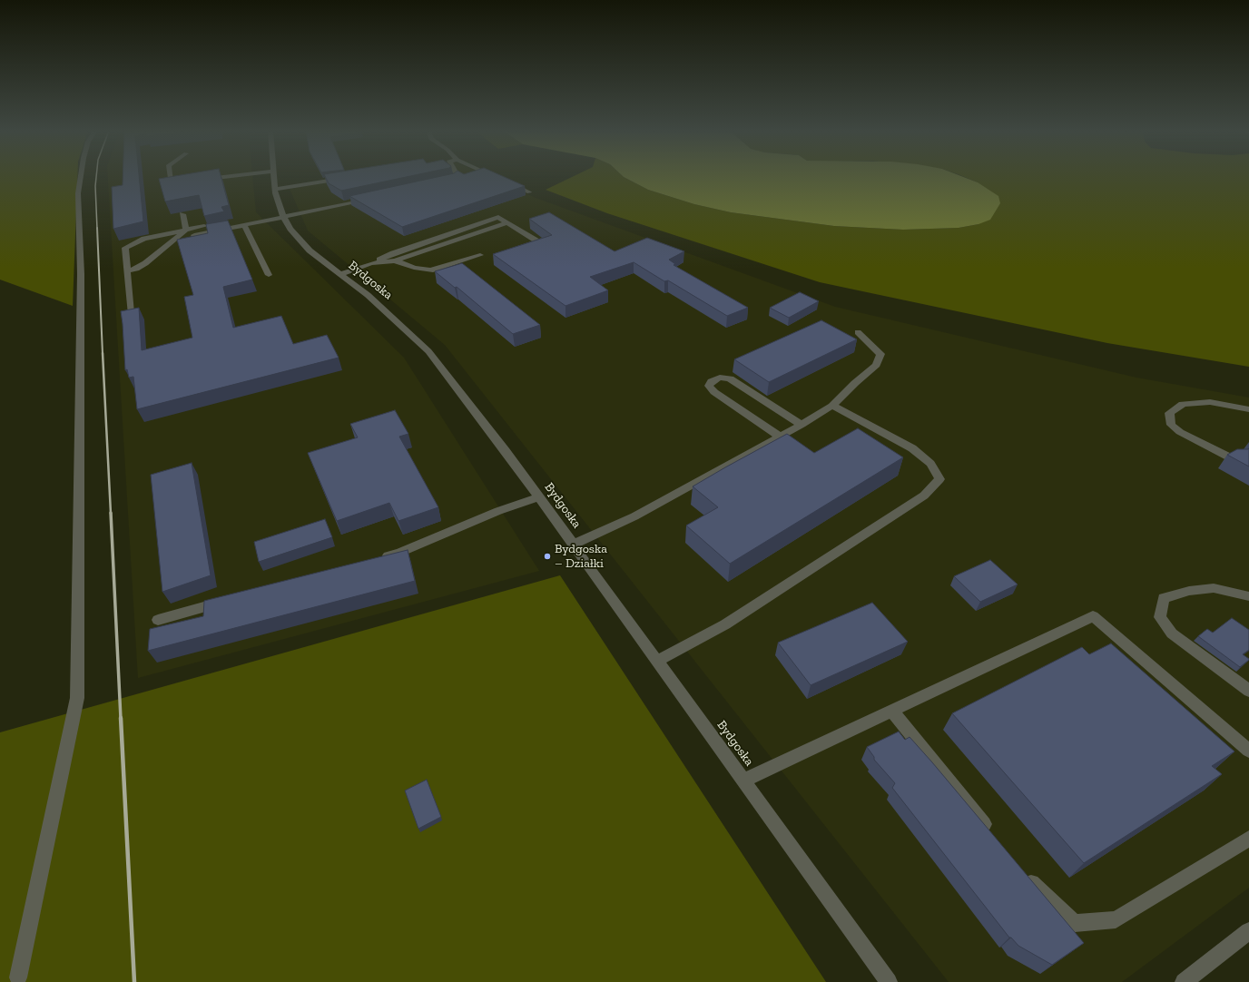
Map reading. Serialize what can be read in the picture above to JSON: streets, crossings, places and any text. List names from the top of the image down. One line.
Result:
{"streets":{"street":["Bydgoska"]},"places":["Bydgoska – Działki"]}
